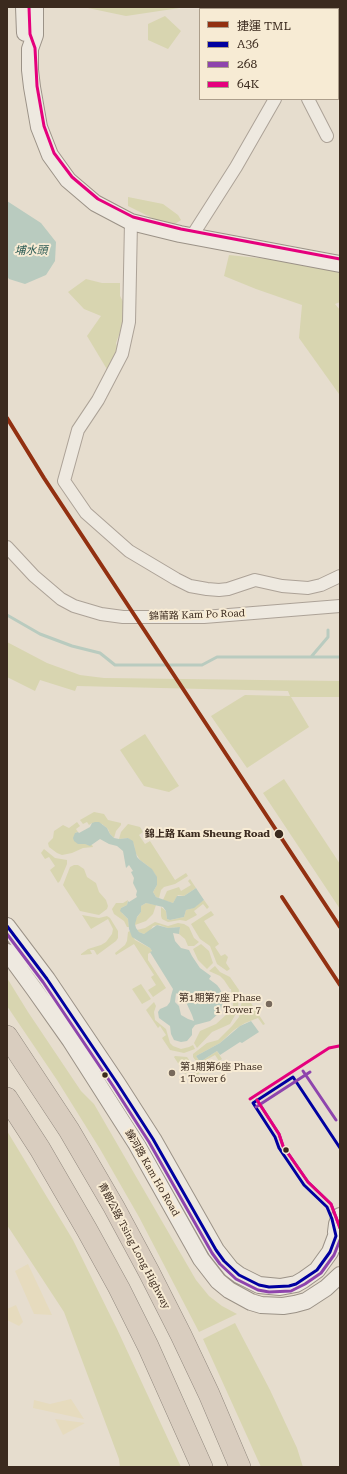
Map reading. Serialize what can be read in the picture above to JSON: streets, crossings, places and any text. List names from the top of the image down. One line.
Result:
{"streets":{"highway":["青朗公路 Tsing Long Highway"],"main road":["錦河路 Kam Ho Road"],"street":["錦莆路 Kam Po Road"]},"water":["埔水頭"],"places":["錦上路 Kam Sheung Road","第1期第7座 Phase 1 Tower 7","第1期第6座 Phase 1 Tower 6"],"lines":["transit line 64K","metro line TML","transit line A36","transit line 268"],"legend":["捷運 TML","A36","268","64K"]}
